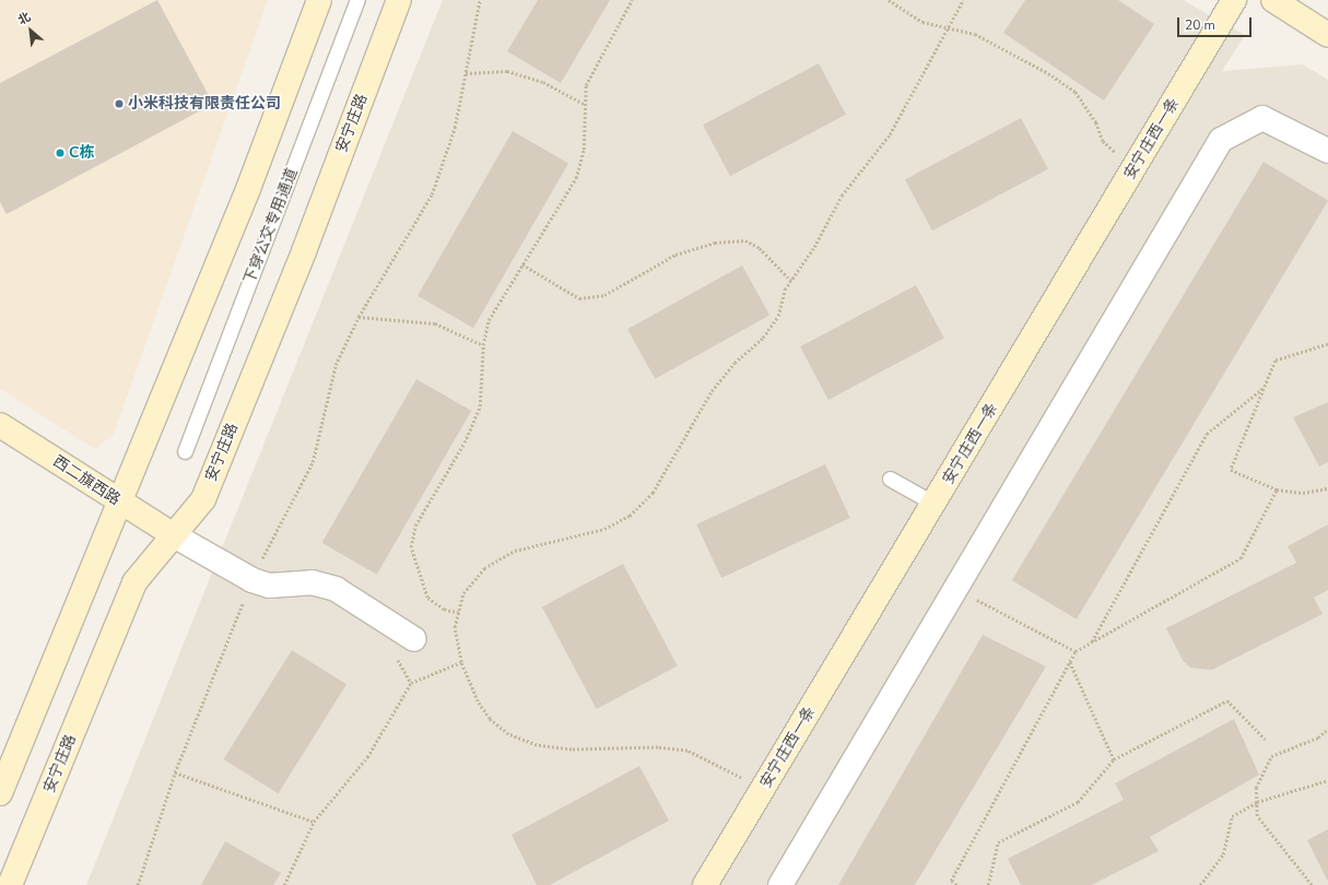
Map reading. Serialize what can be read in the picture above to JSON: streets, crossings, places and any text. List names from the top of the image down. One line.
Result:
{"streets":{"street":["安宁庄路","安宁庄西一条","西二旗西路"],"lane":["下穿公交专用通道"]},"crossings":[["安宁庄路","西二旗西路"]],"places":["小米科技有限责任公司","C栋"],"scale_bar":"20 m","north":"top left"}
